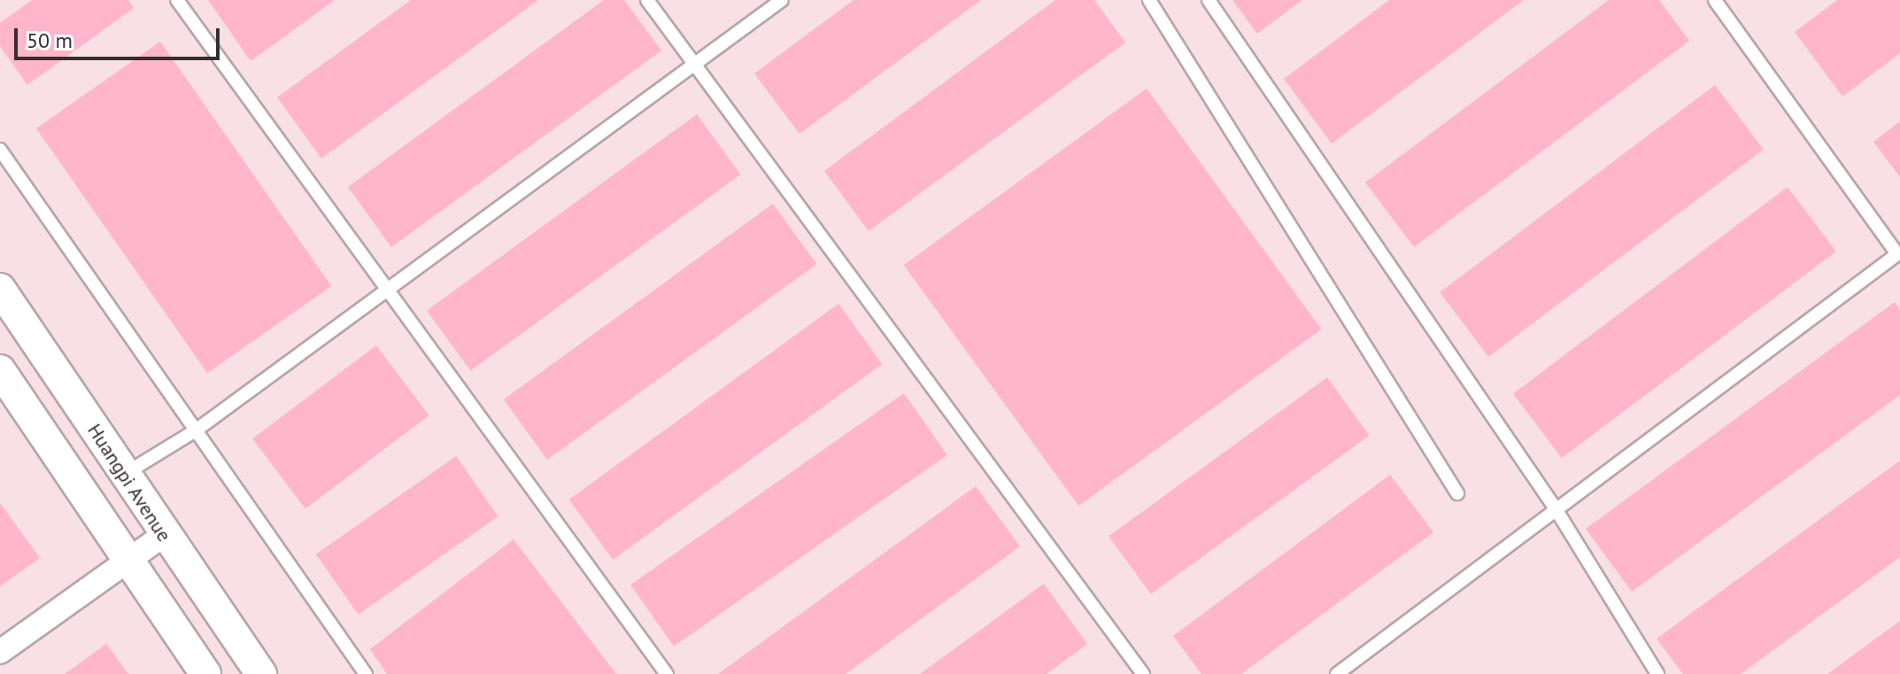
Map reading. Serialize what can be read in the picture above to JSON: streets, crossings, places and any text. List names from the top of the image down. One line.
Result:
{"streets":{"street":["Huangpi Avenue"]},"scale_bar":"50 m"}
